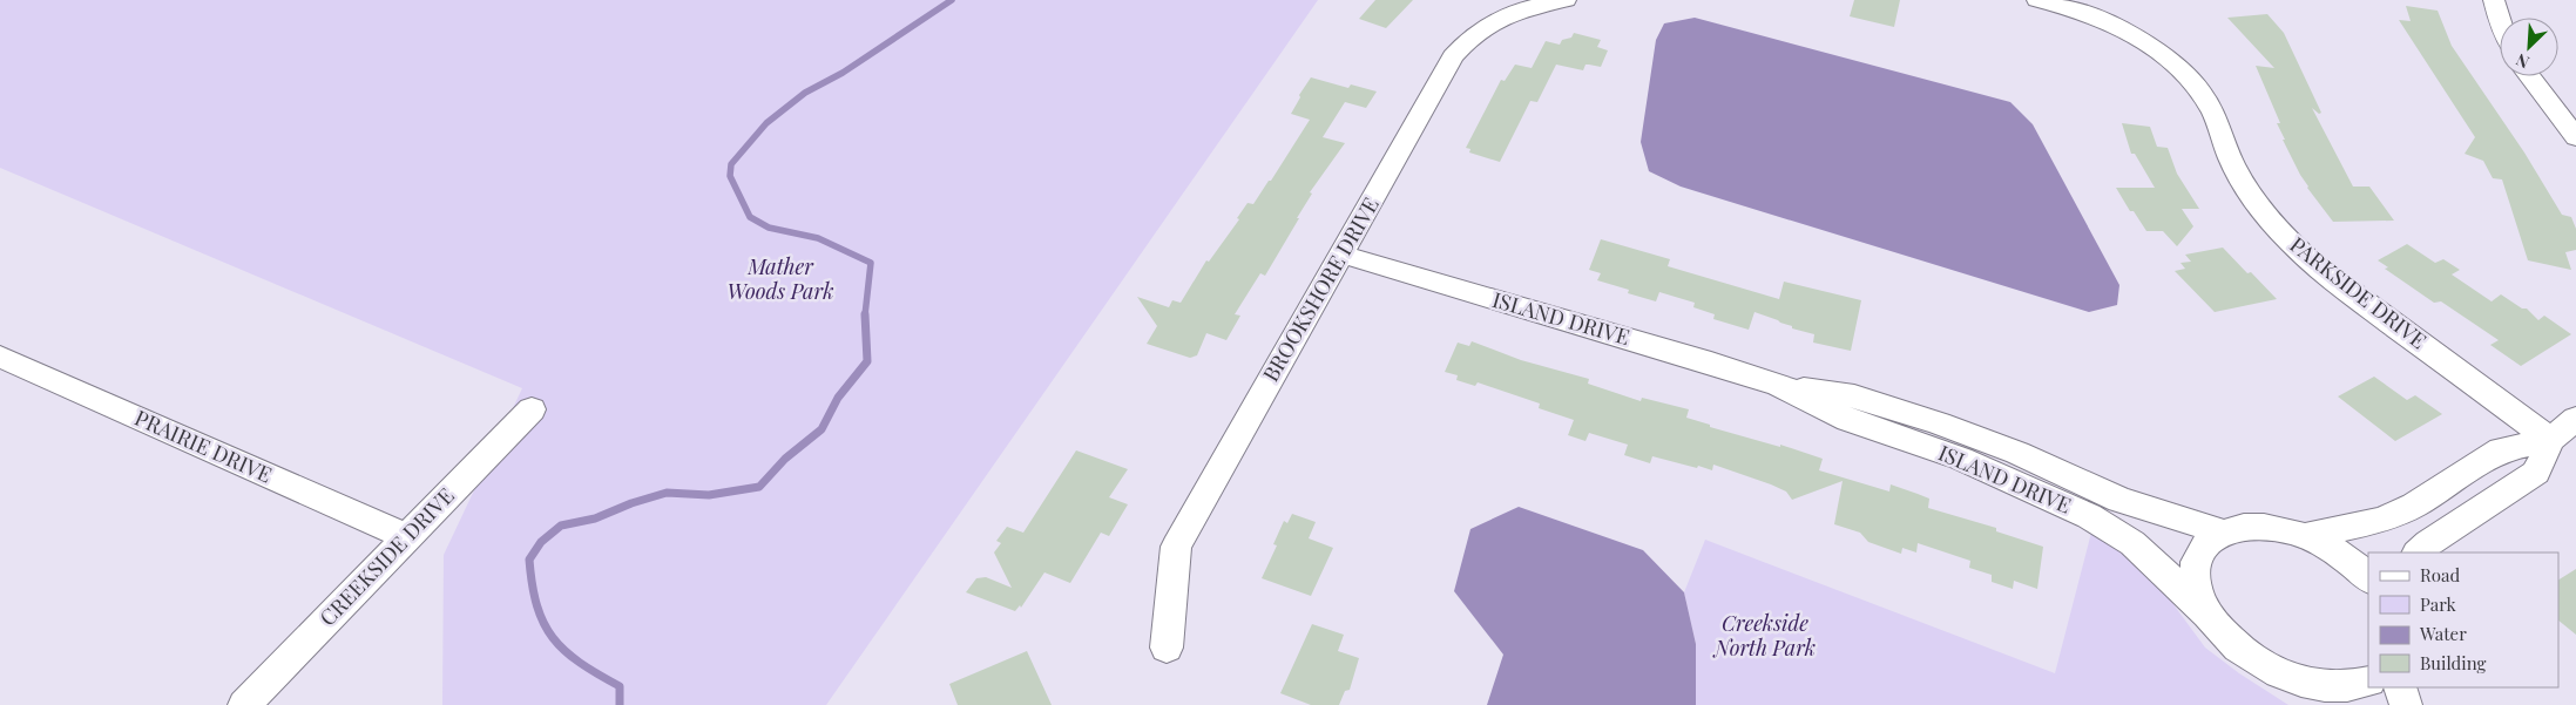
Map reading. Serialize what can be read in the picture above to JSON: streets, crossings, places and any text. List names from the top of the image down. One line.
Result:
{"streets":{"street":["BROOKSHORE DRIVE","PARKSIDE DRIVE","ISLAND DRIVE","PRAIRIE DRIVE","CREEKSIDE DRIVE"]},"crossings":[["BROOKSHORE DRIVE","ISLAND DRIVE"],["PRAIRIE DRIVE","CREEKSIDE DRIVE"]],"parks":["Mather Woods Park","Creekside North Park"],"legend":["Road","Park","Water","Building"],"north":"bottom left"}
